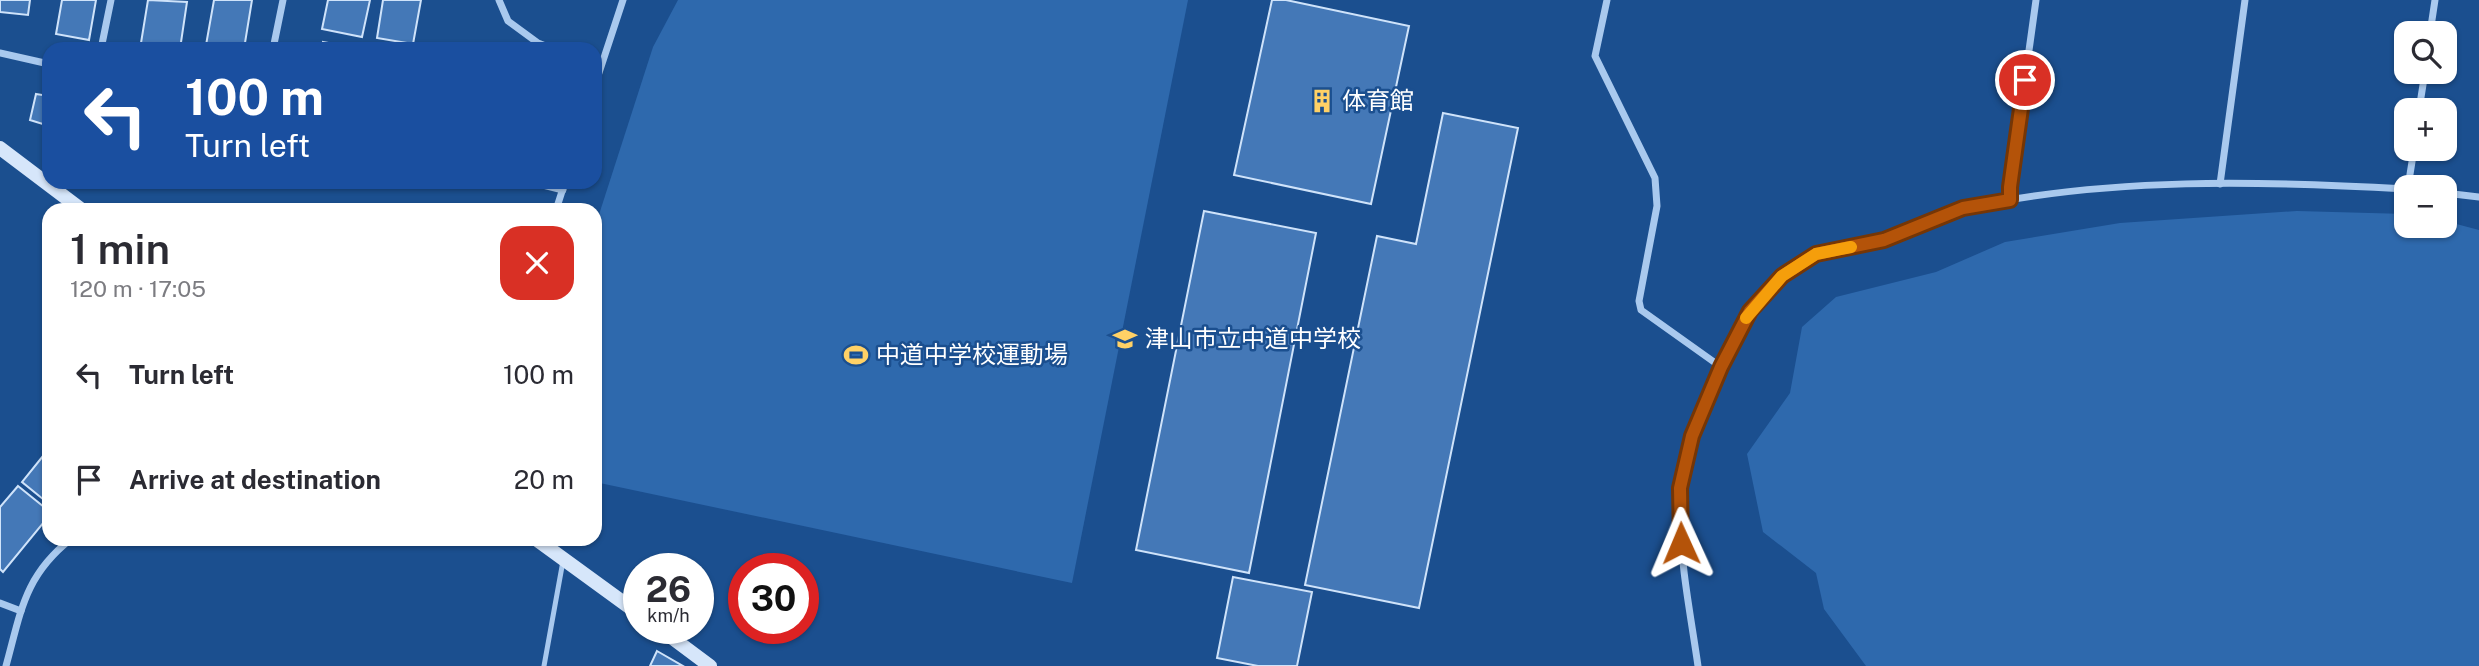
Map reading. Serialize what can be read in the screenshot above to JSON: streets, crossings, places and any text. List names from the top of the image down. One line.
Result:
{"places":{"building":["体育館"],"school or university":["津山市立中道中学校"],"sports":["中道中学校運動場"]},"page":{"map_buttons":["+","−"],"turn":["100 m","Turn left"],"heading":["1 min","120 m · 17:05"],"list":[{"name":"Turn left","value":"100 m"},{"name":"Arrive at destination","value":"20 m"}],"speed":"26 km/h","limit":"30"}}
